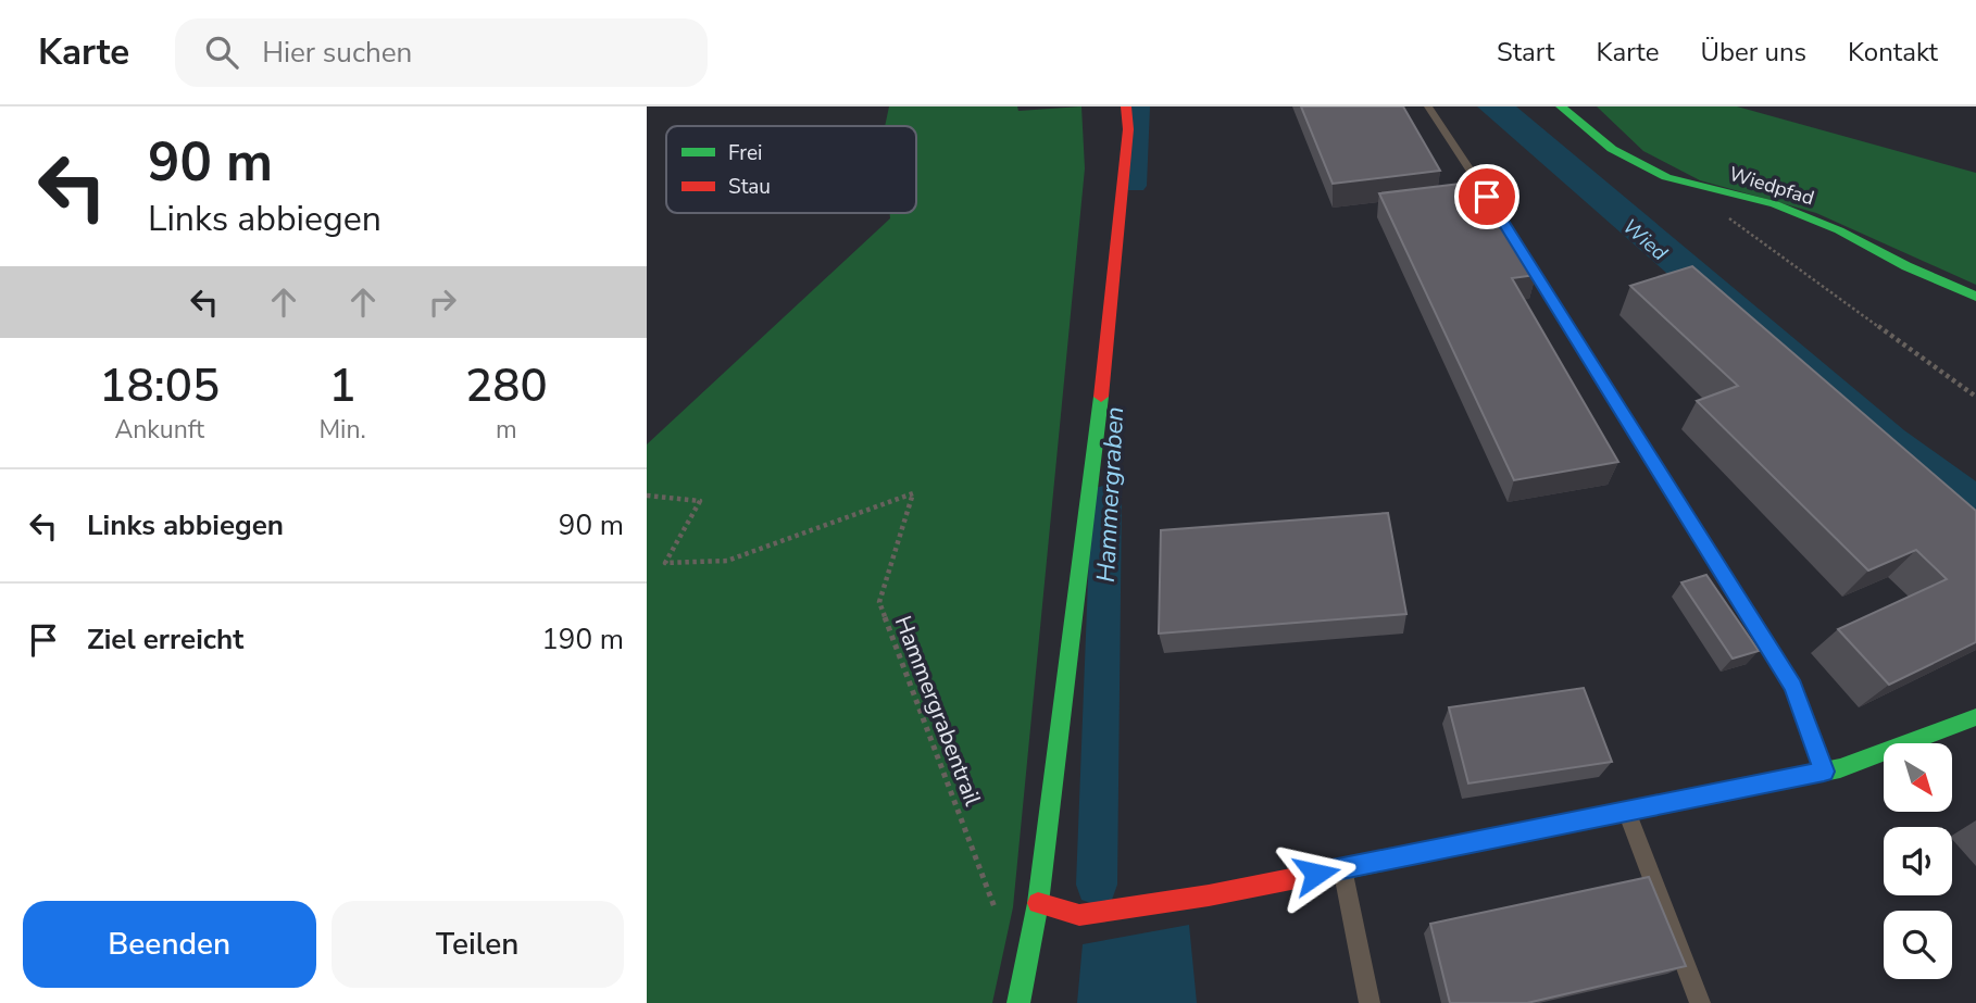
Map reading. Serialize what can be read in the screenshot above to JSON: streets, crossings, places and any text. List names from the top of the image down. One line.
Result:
{"streets":{"street":["Wiedpfad"],"path":["Hammergrabentrail"]},"water":["Wied","Hammergraben"],"legend":["Frei","Stau"],"north":"bottom right","page":{"header":"Karte","search":"Hier suchen","nav":["Start","Karte","Über uns","Kontakt"],"turn":["90 m","Links abbiegen"],"eta":["18:05","Ankunft","1","Min.","280","m"],"list":[{"name":"Links abbiegen","value":"90 m"},{"name":"Ziel erreicht","value":"190 m"}],"buttons":["Beenden","Teilen"]}}
